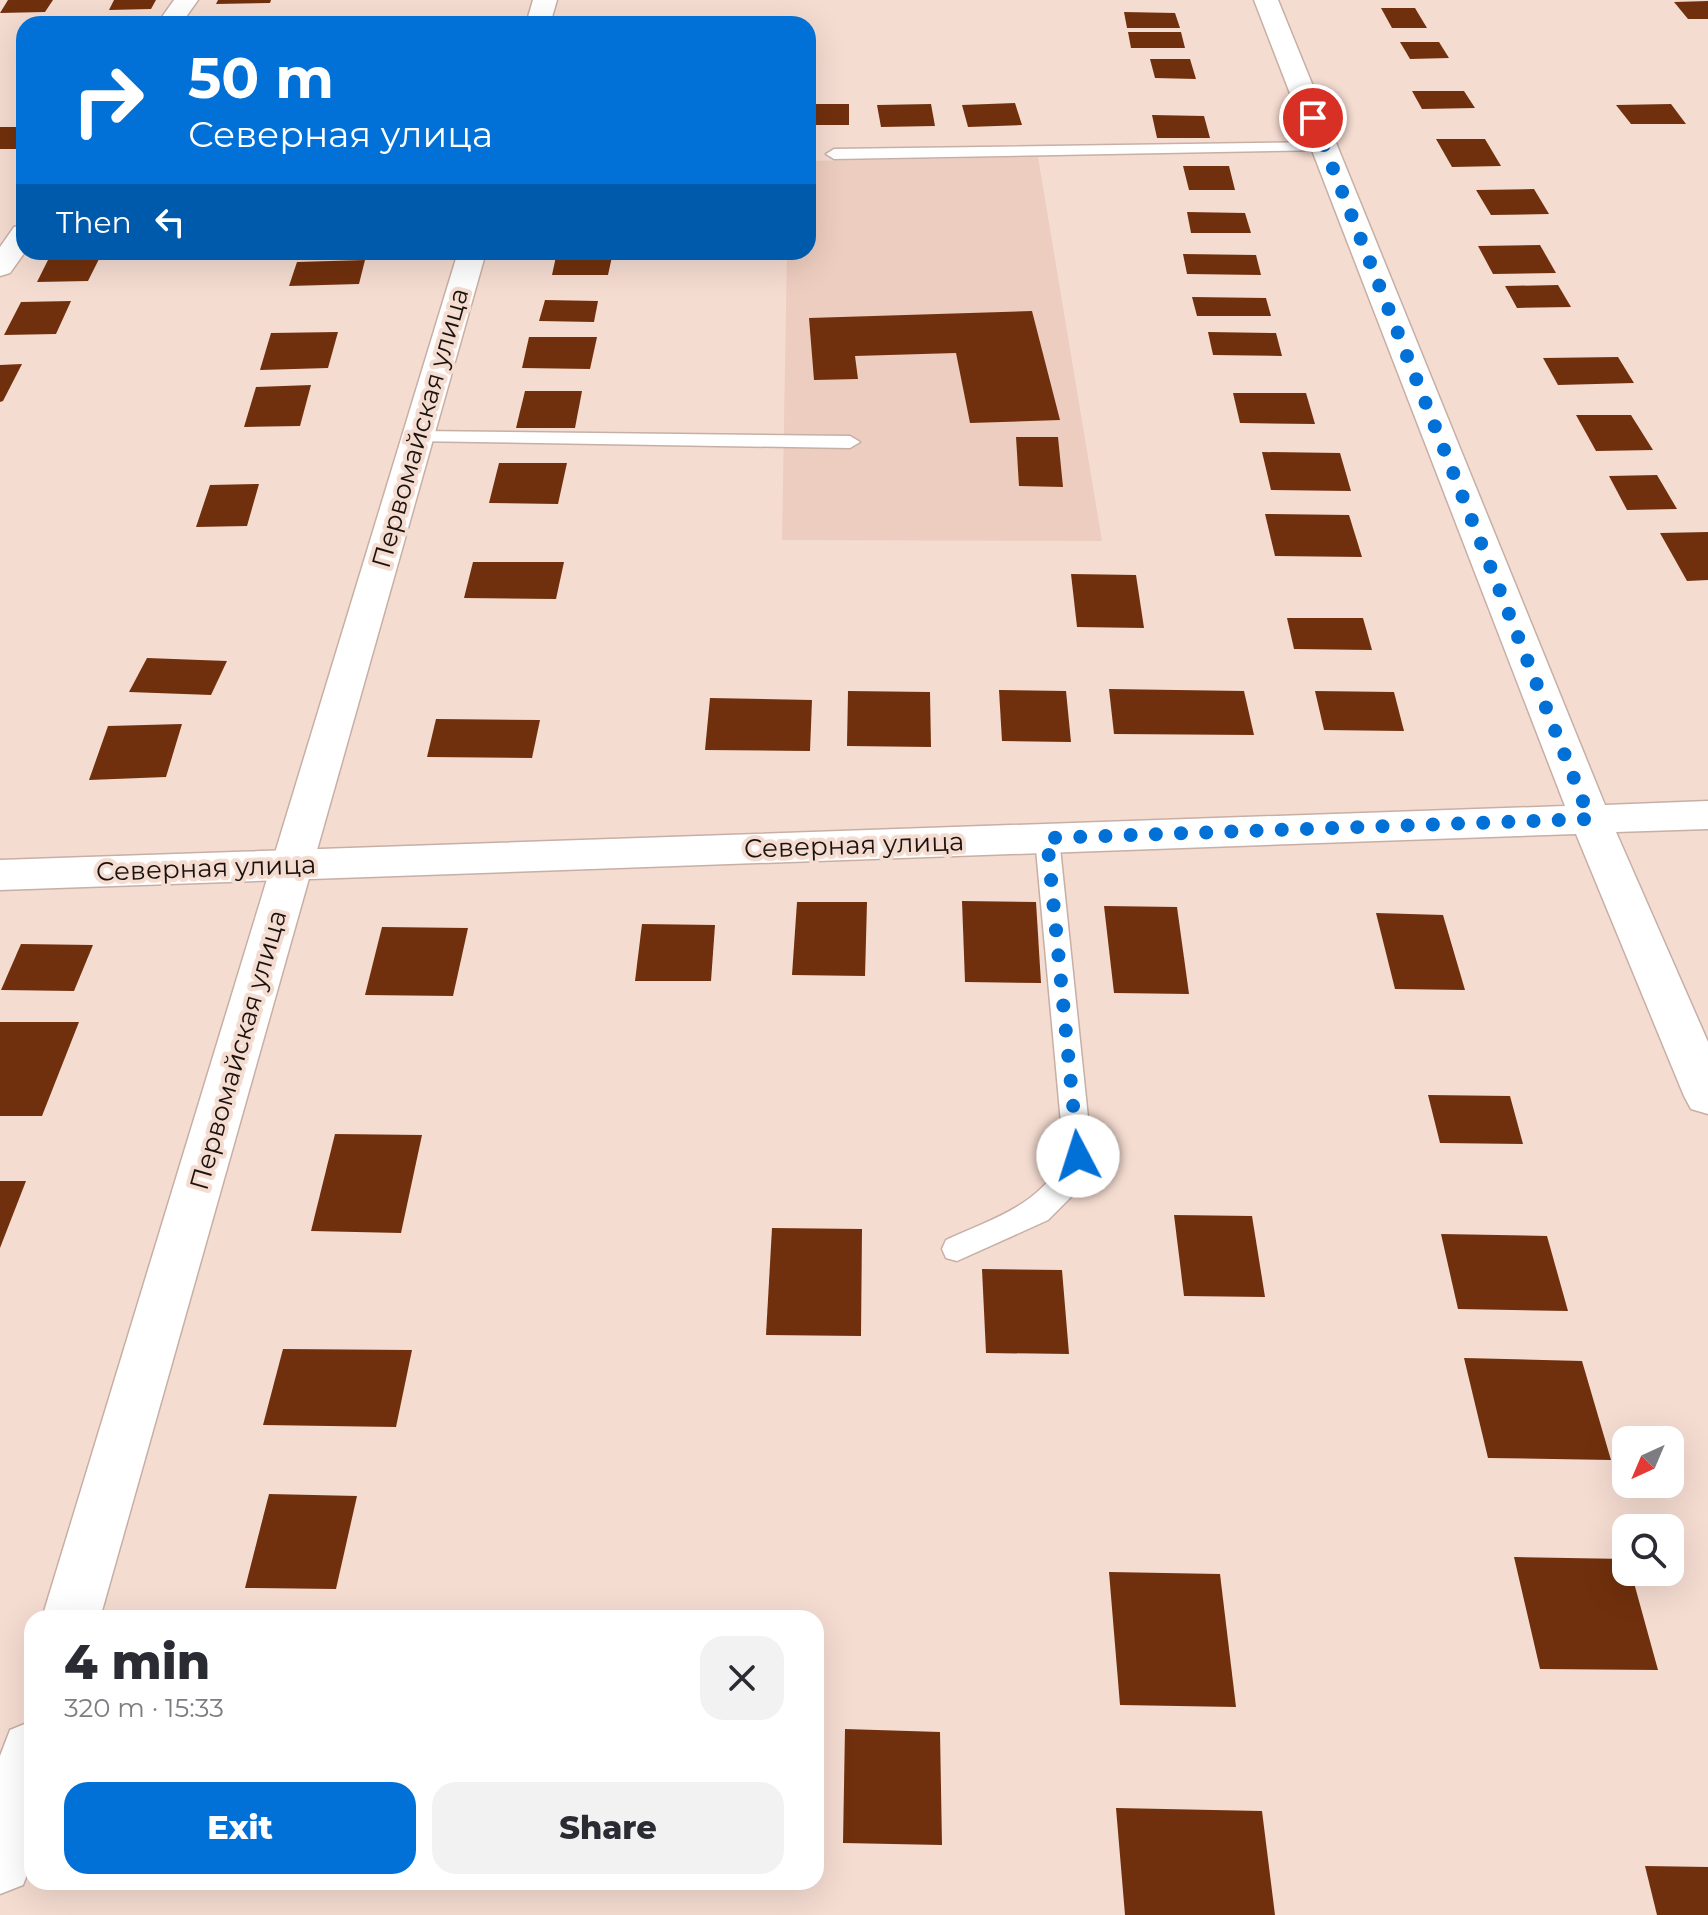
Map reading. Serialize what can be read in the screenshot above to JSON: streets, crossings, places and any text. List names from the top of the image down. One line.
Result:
{"streets":{"street":["Первомайская улица","Северная улица"]},"crossings":[["Первомайская улица","Северная улица"]],"north":"bottom left","page":{"turn":["50 m","Северная улица"],"then":"Then","heading":["4 min","320 m · 15:33"],"buttons":["Exit","Share"]}}
